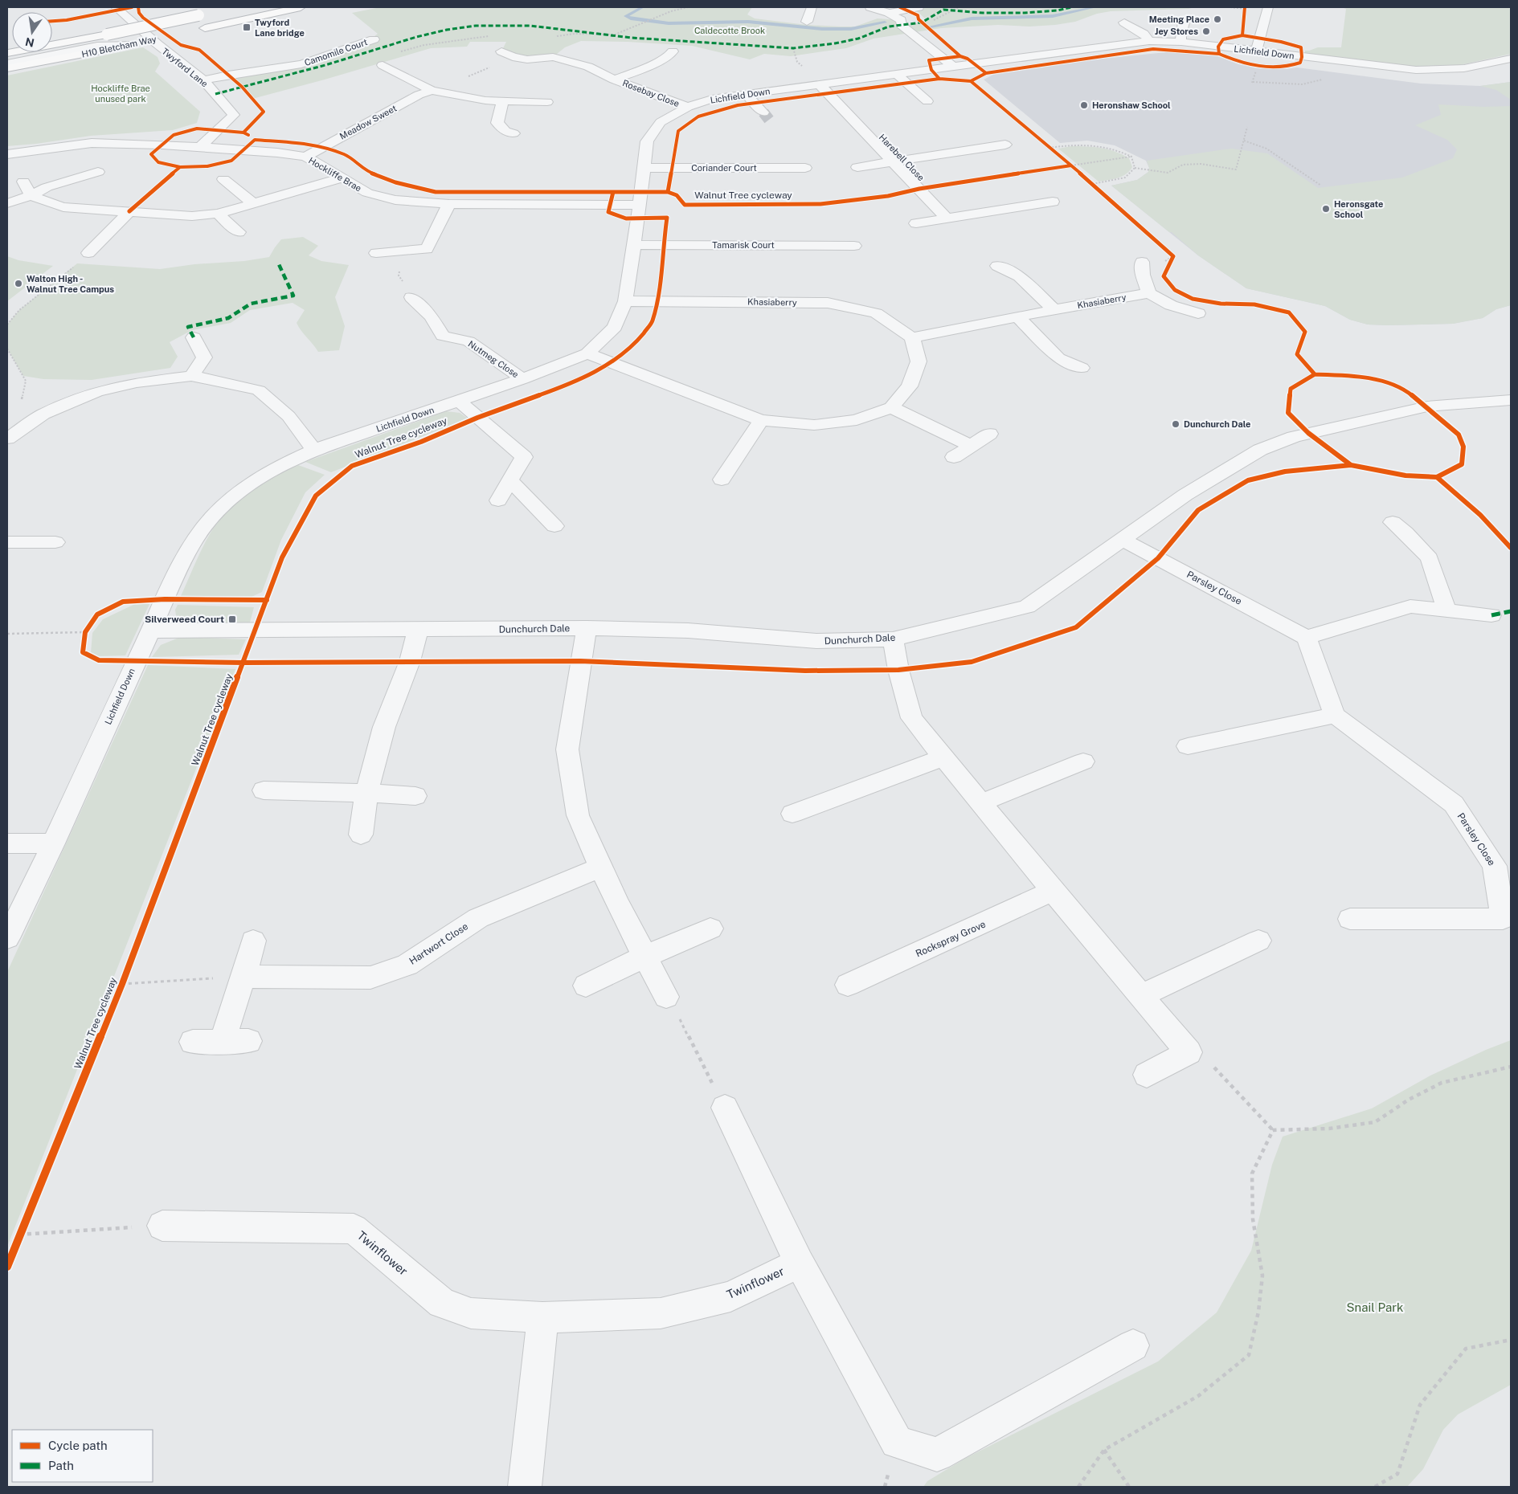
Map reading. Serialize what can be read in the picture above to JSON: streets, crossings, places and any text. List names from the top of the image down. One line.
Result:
{"streets":{"highway":["H10 Bletcham Way"],"street":["Camomile Court","Lichfield Down","Twyford Lane","Rosebay Close","Meadow Sweet","Harebell Close","Coriander Court","Hockliffe Brae","Tamarisk Court","Khasiaberry","Nutmeg Close","Parsley Close","Dunchurch Dale","Rockspray Grove","Hartwort Close","Twinflower"],"cycle path":["Walnut Tree cycleway"]},"crossings":[["Camomile Court","Twyford Lane"],["Lichfield Down","Rosebay Close"],["Lichfield Down","Harebell Close"],["Lichfield Down","Coriander Court"],["Lichfield Down","Hockliffe Brae"],["Lichfield Down","Tamarisk Court"],["Lichfield Down","Khasiaberry"],["Lichfield Down","Nutmeg Close"],["Lichfield Down","Dunchurch Dale"],["Twyford Lane","Hockliffe Brae"],["Meadow Sweet","Hockliffe Brae"],["Parsley Close","Dunchurch Dale"]],"parks":["Caldecotte Brook","Hockliffe Brae unused park","Snail Park"],"places":{"other":["Meeting Place","Jey Stores","Heronshaw School","Heronsgate School","Walton High - Walnut Tree Campus","Dunchurch Dale"],"transit":["Twyford Lane bridge","Silverweed Court"]},"legend":["Cycle path","Path"],"north":"bottom"}
